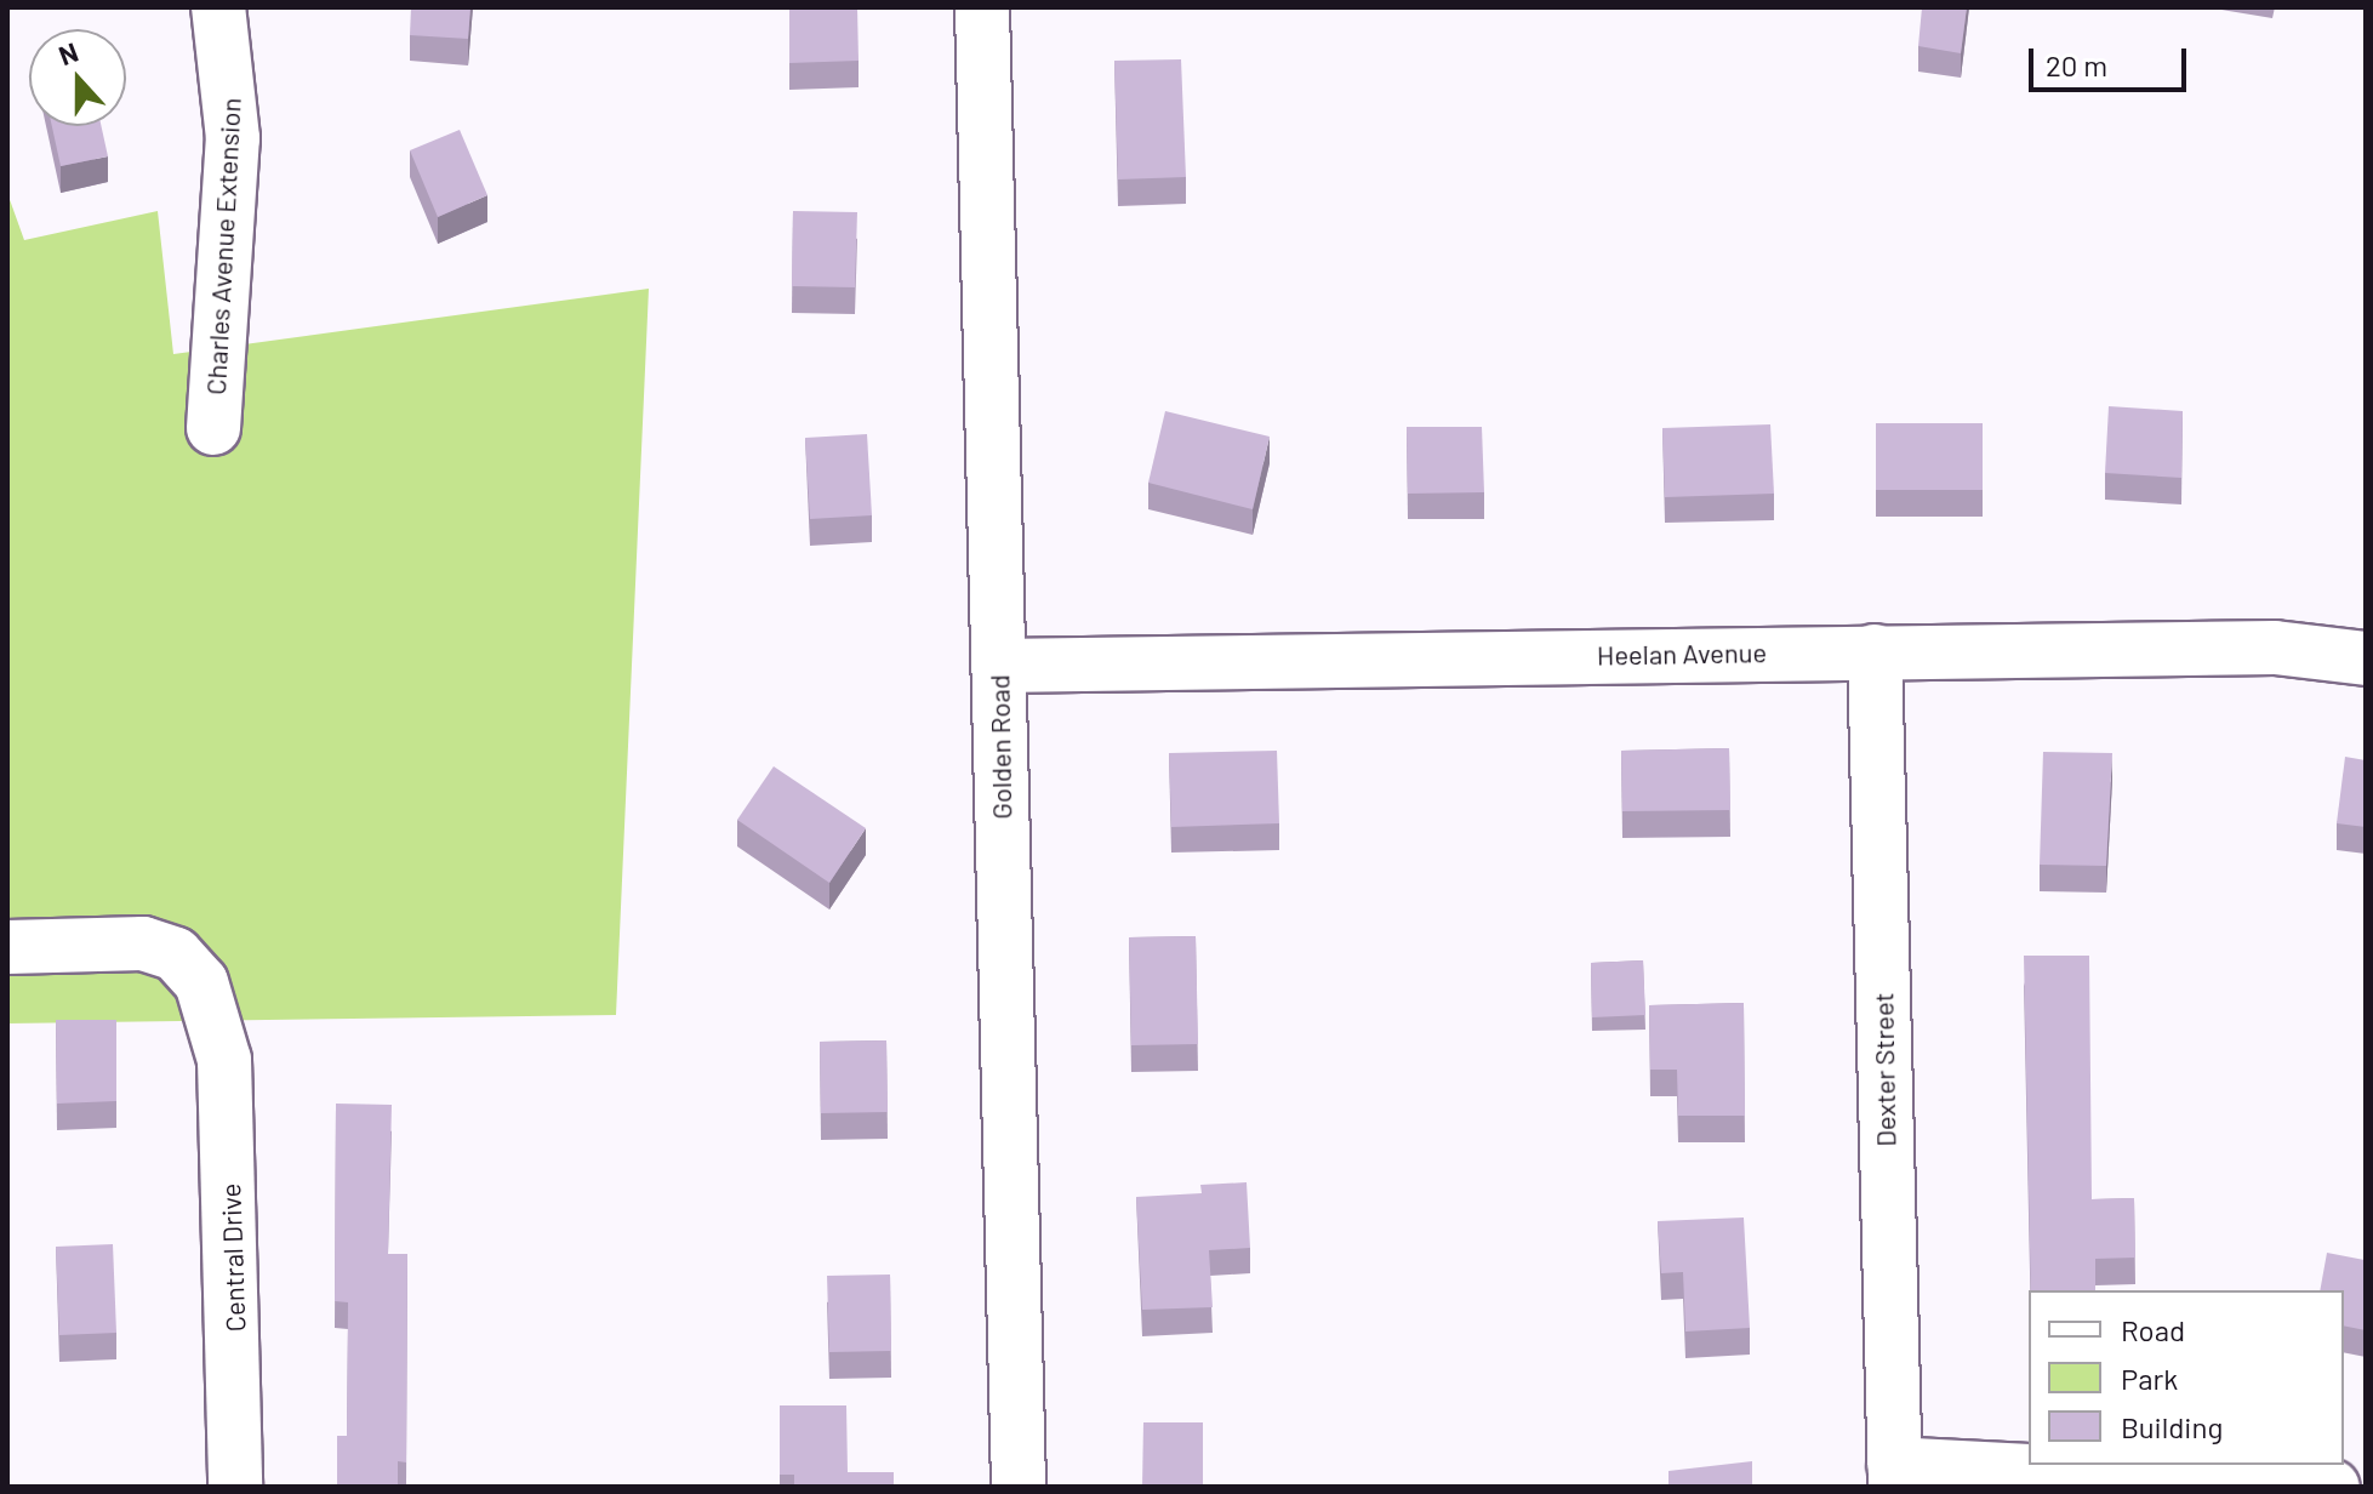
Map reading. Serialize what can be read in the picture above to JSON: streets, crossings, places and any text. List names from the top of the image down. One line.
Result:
{"streets":{"street":["Charles Avenue Extension","Heelan Avenue","Golden Road","Dexter Street","Central Drive"]},"crossings":[["Heelan Avenue","Golden Road"],["Heelan Avenue","Dexter Street"]],"legend":["Road","Park","Building"],"scale_bar":"20 m","north":"top"}
